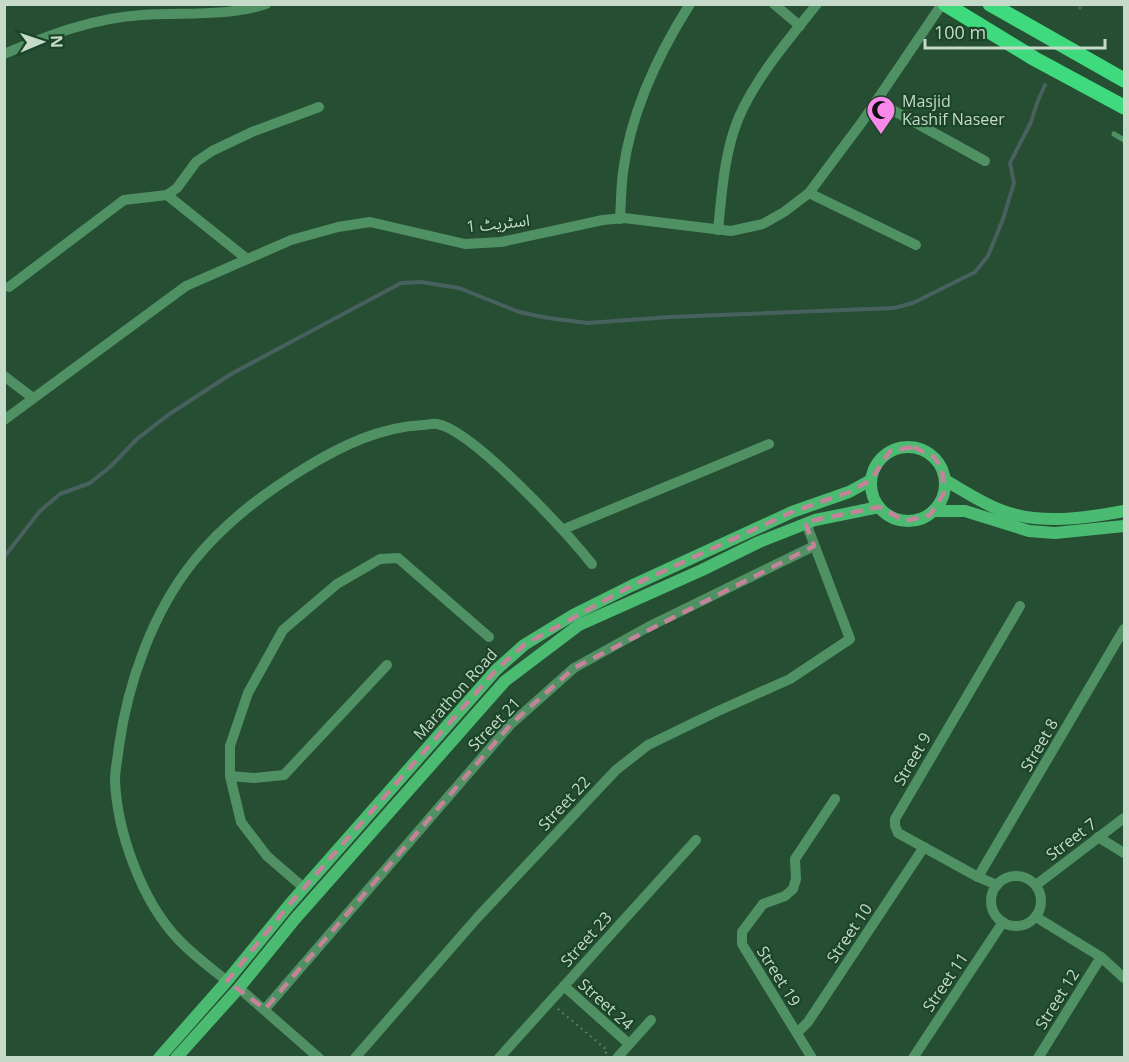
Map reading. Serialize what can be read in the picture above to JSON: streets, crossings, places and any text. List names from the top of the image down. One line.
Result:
{"streets":{"main road":["Marathon Road"],"street":["اسٹریٹ 1","Street 21","Street 8","Street 9","Street 22","Street 7","Street 10","Street 23","Street 19","Street 11","Street 12","Street 24"]},"crossings":[["Street 21","Street 22"],["Street 8","Street 9"],["Street 9","Street 7"],["Street 9","Street 10"],["Street 9","Street 11"],["Street 7","Street 11"],["Street 10","Street 19"],["Street 23","Street 24"]],"places":{"mosque":["Masjid Kashif Naseer"]},"scale_bar":"100 m","north":"right"}
